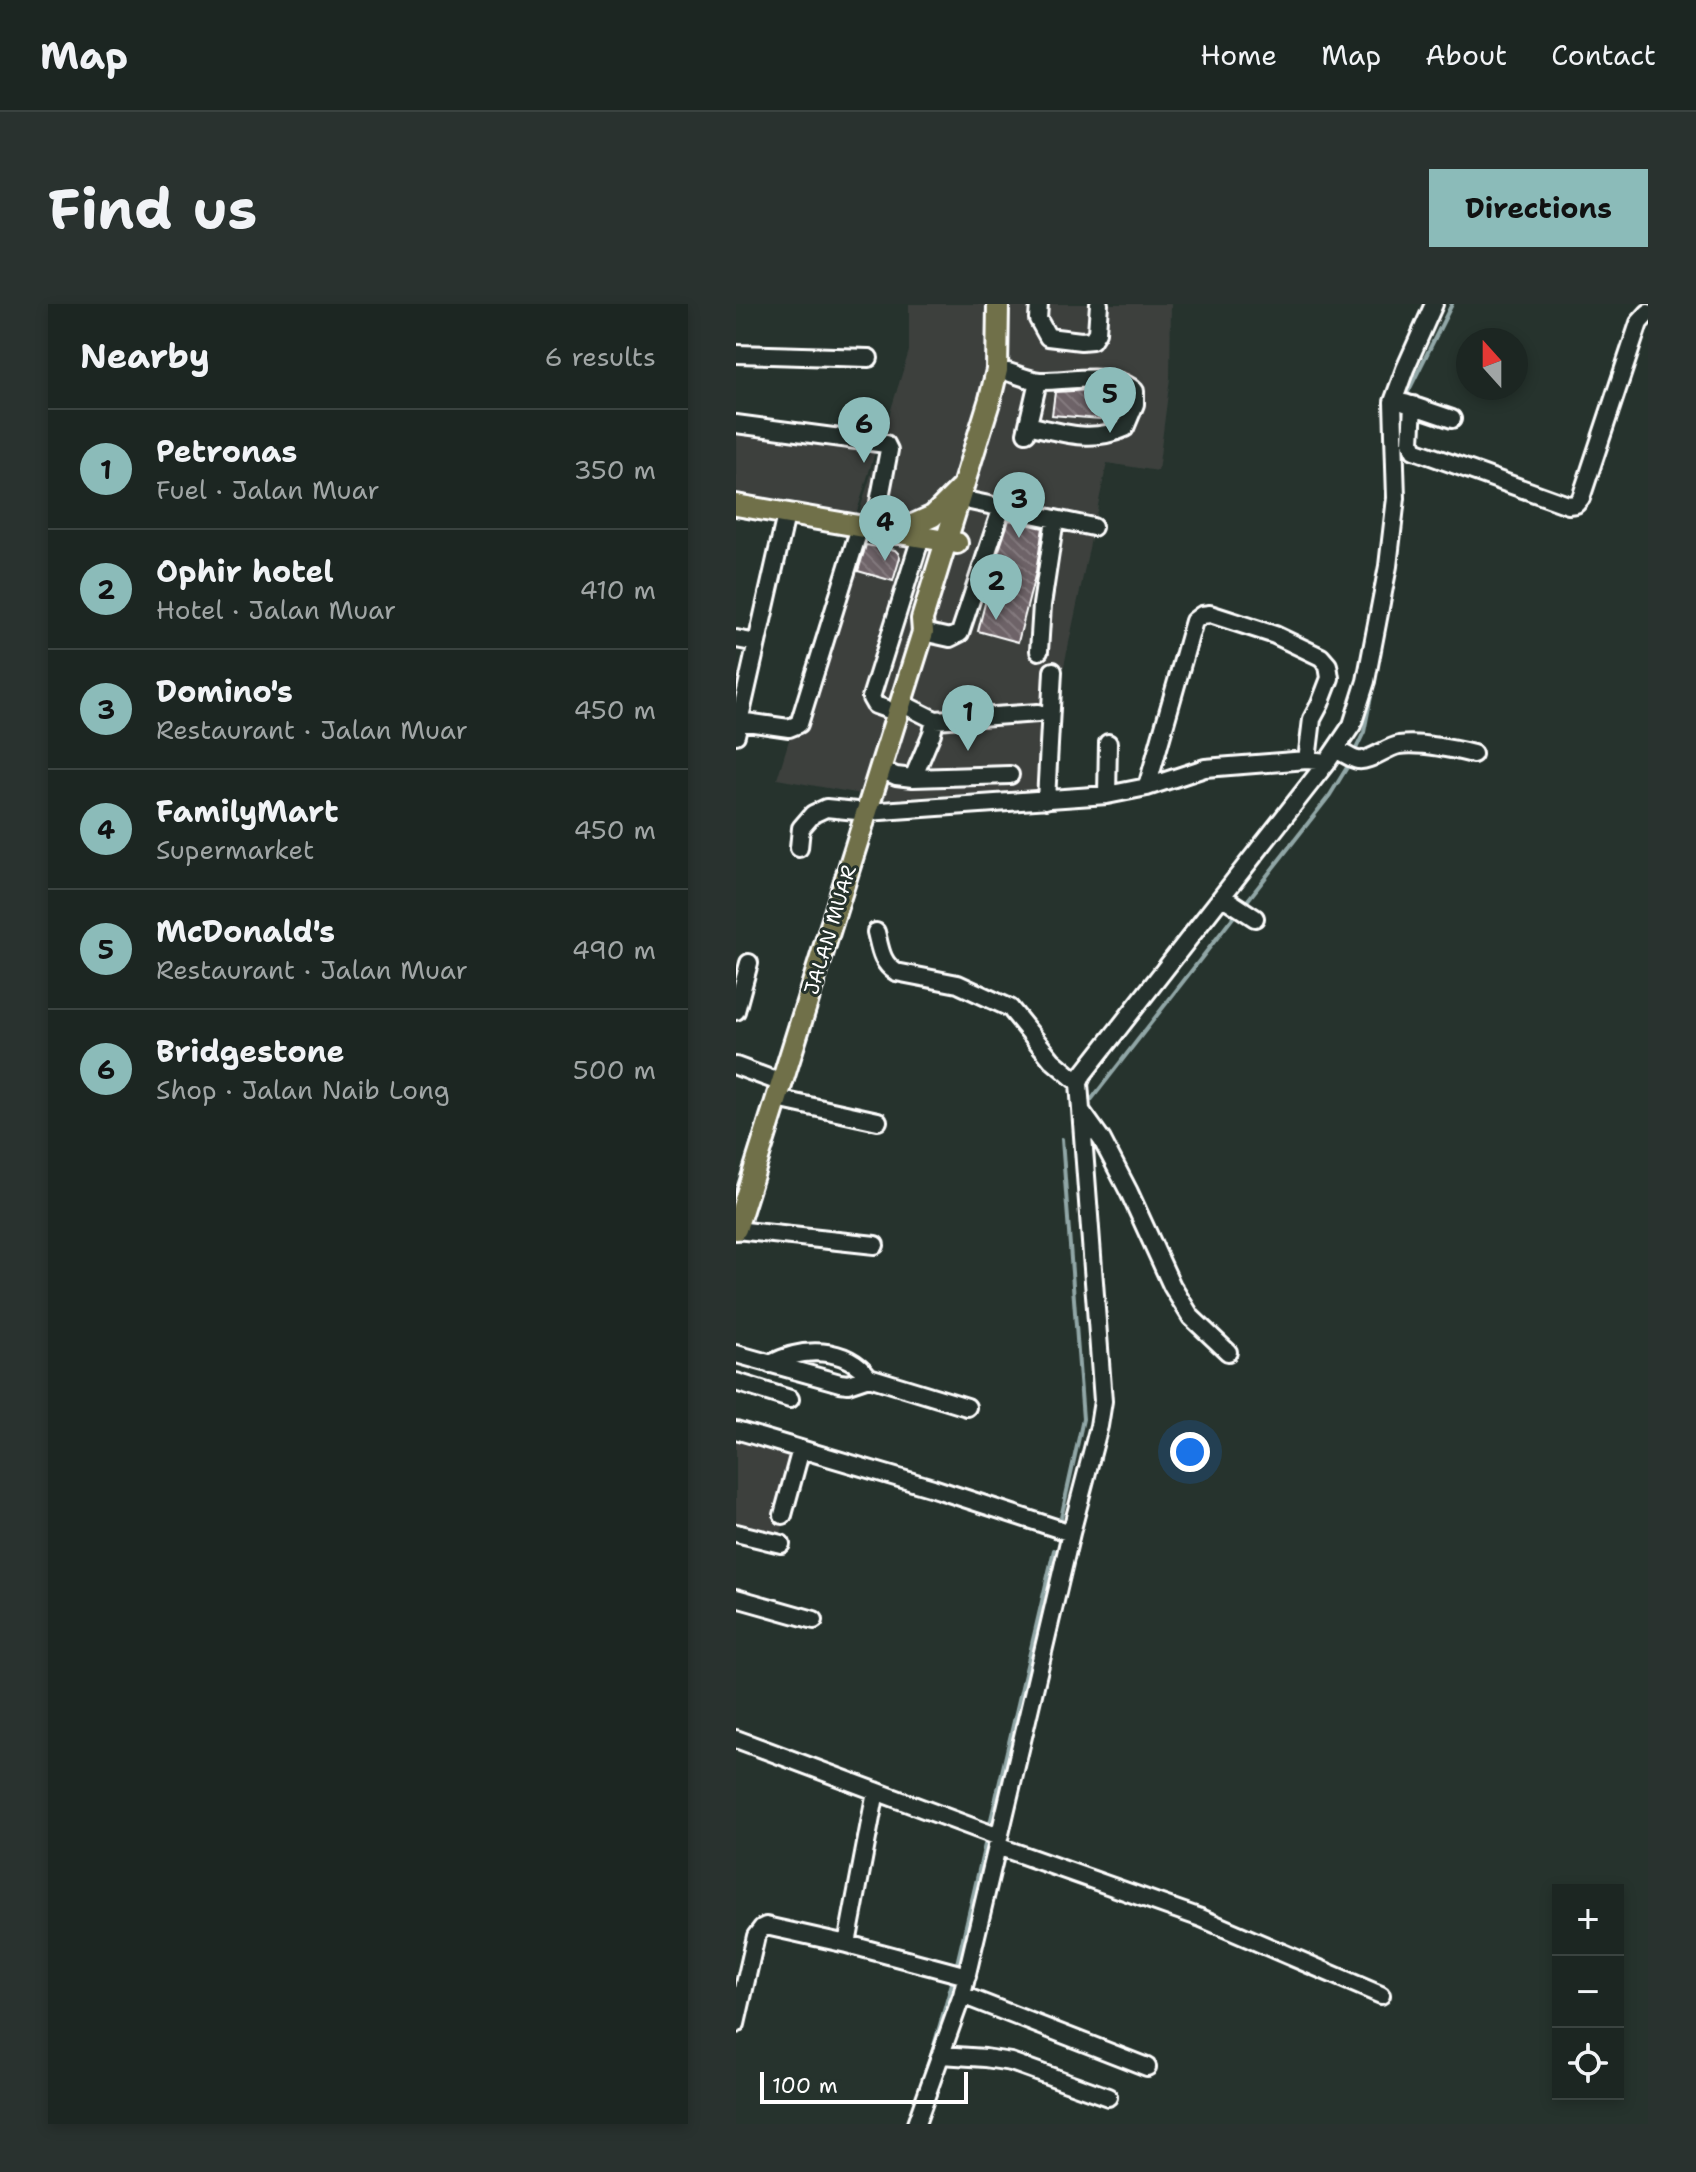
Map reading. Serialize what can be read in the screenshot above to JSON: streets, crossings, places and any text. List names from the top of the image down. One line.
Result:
{"streets":{"main road":["JALAN MUAR"]},"scale_bar":"100 m","north":"top","page":{"header":"Map","nav":["Home","Map","About","Contact"],"buttons":"Directions","title":"Find us","heading":["Nearby","6 results"],"pins":["5","6","3","4","2","1"],"list":[{"mark":"1","name":"Petronas","note":"Fuel · Jalan Muar","value":"350 m"},{"mark":"2","name":"Ophir hotel","note":"Hotel · Jalan Muar","value":"410 m"},{"mark":"3","name":"Domino's","note":"Restaurant · Jalan Muar","value":"450 m"},{"mark":"4","name":"FamilyMart","note":"Supermarket","value":"450 m"},{"mark":"5","name":"McDonald's","note":"Restaurant · Jalan Muar","value":"490 m"},{"mark":"6","name":"Bridgestone","note":"Shop · Jalan Naib Long","value":"500 m"}],"map_buttons":["+","−"],"scale":"100 m"}}
